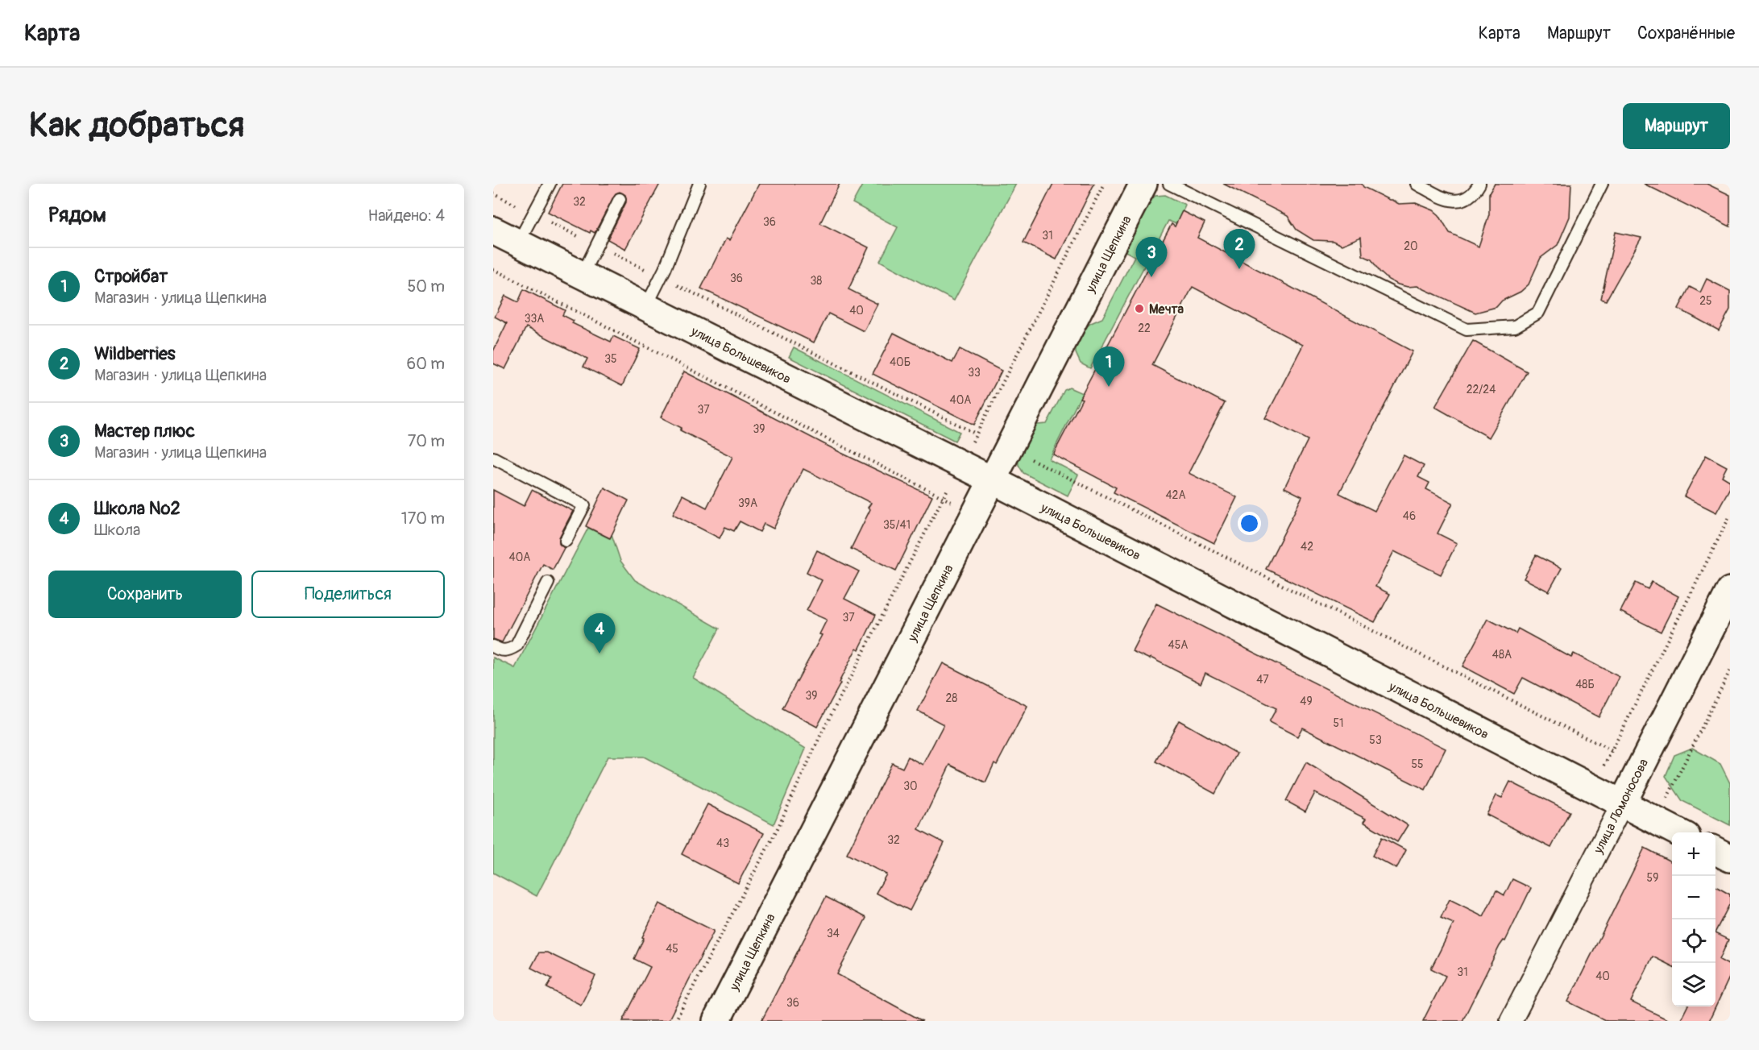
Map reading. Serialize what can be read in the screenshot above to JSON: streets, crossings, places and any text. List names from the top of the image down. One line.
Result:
{"streets":{"main road":["улица Щепкина","улица Большевиков","улица Ломоносова"]},"crossings":[["улица Щепкина","улица Большевиков"],["улица Большевиков","улица Ломоносова"]],"places":["Мечта"],"house_numbers":["32","36","31","20","36","38","25","40","33А","22","35","40Б","33","22/24","40А","37","39","42А","39А","46","35/41","42","40А","37","45А","48А","47","48Б","39","28","49","51","53","55","30","32","43","59","34","45","31","40","36"],"page":{"header":"Карта","nav":["Карта","Маршрут","Сохранённые"],"buttons":["Маршрут",["Сохранить","Поделиться"]],"title":"Как добраться","heading":["Рядом","Найдено: 4"],"pins":["2","3","1","4"],"list":[{"mark":"1","name":"Стройбат","note":"Магазин · улица Щепкина","value":"50 m"},{"mark":"2","name":"Wildberries","note":"Магазин · улица Щепкина","value":"60 m"},{"mark":"3","name":"Мастер плюс","note":"Магазин · улица Щепкина","value":"70 m"},{"mark":"4","name":"Школа №2","note":"Школа","value":"170 m"}],"map_buttons":["+","−"]}}
